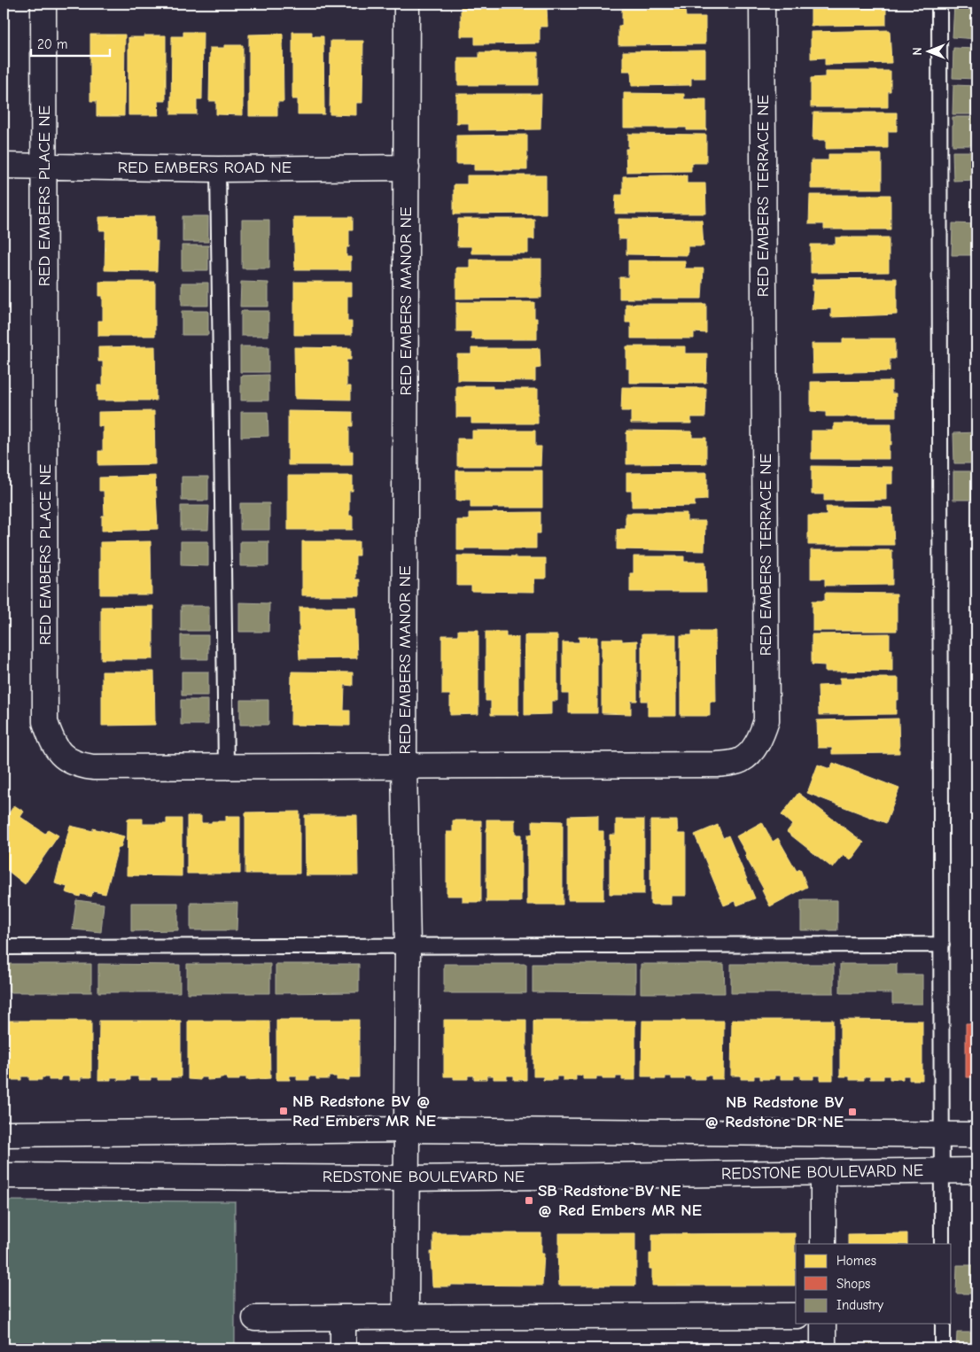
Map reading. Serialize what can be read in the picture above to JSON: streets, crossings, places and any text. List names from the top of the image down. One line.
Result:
{"streets":{"street":["RED EMBERS ROAD NE","RED EMBERS PLACE NE","RED EMBERS TERRACE NE","RED EMBERS MANOR NE","REDSTONE BOULEVARD NE"]},"crossings":[["RED EMBERS ROAD NE","RED EMBERS PLACE NE"],["RED EMBERS ROAD NE","RED EMBERS MANOR NE"],["RED EMBERS PLACE NE","RED EMBERS TERRACE NE"],["RED EMBERS PLACE NE","RED EMBERS MANOR NE"],["RED EMBERS TERRACE NE","RED EMBERS MANOR NE"],["RED EMBERS MANOR NE","REDSTONE BOULEVARD NE"]],"places":{"transit":["NB Redstone BV @ Red Embers MR NE","NB Redstone BV @ Redstone DR NE","SB Redstone BV NE @ Red Embers MR NE"]},"legend":["Homes","Shops","Industry"],"scale_bar":"20 m","north":"left"}
